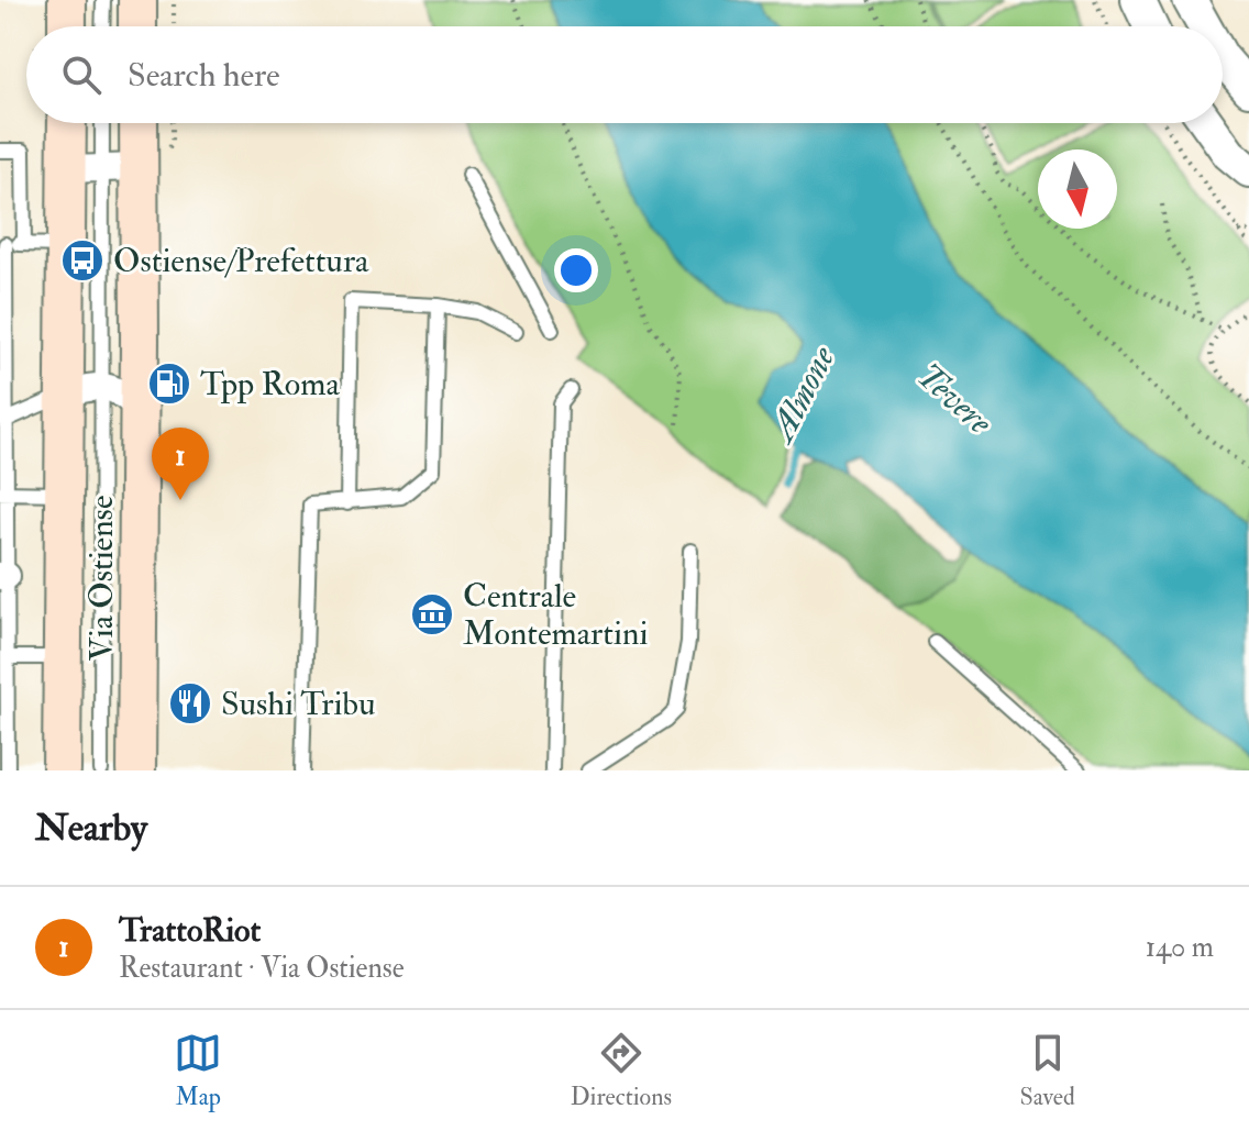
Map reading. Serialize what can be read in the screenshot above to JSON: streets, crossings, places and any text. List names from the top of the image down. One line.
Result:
{"streets":{"main road":["Via Ostiense"]},"water":["Almone","Tevere"],"places":{"bus stop":["Ostiense/Prefettura"],"fuel station":["Tpp Roma"],"museum":["Centrale Montemartini"],"restaurant":["Sushi Tribu"]},"north":"bottom","page":{"search":"Search here","pins":"1","heading":"Nearby","list":[{"mark":"1","name":"TrattoRiot","note":"Restaurant · Via Ostiense","value":"140 m"}],"nav":["Map","Directions","Saved"]}}
